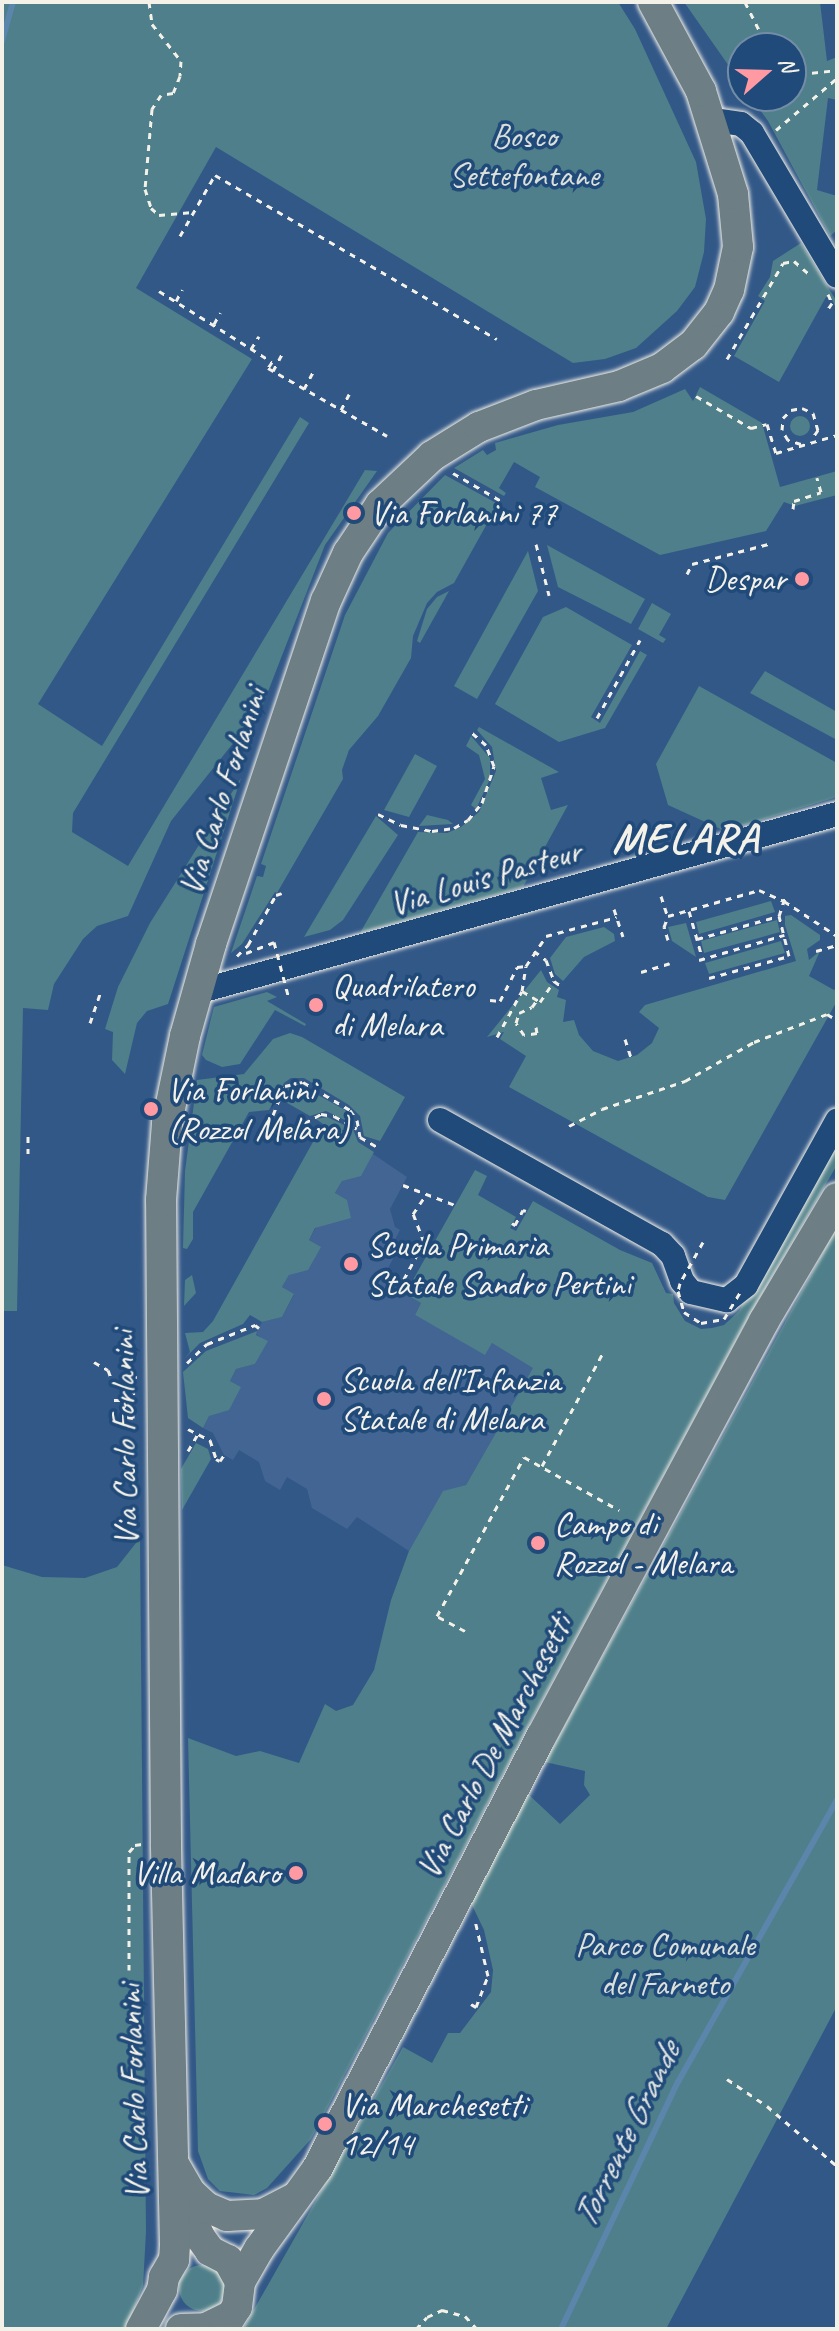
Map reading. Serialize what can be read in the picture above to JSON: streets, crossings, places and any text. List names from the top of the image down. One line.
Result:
{"streets":{"main road":["Via Carlo Forlanini","Via Carlo De Marchesetti"],"street":["Via Louis Pasteur"]},"crossings":[["Via Carlo Forlanini","Via Louis Pasteur"],["Via Carlo Forlanini","Via Carlo De Marchesetti"]],"districts":["MELARA"],"water":["Torrente Grande"],"parks":["Bosco Settefontane","Parco Comunale del Farneto"],"places":["Via Forlanini 77","Despar","Quadrilatero di Melara","Via Forlanini (Rozzol Melara)","Scuola Primaria Statale Sandro Pertini","Scuola dell'Infanzia Statale di Melara","Campo di Rozzol - Melara","Villa Madaro","Via Marchesetti 12/14"],"north":"right"}
